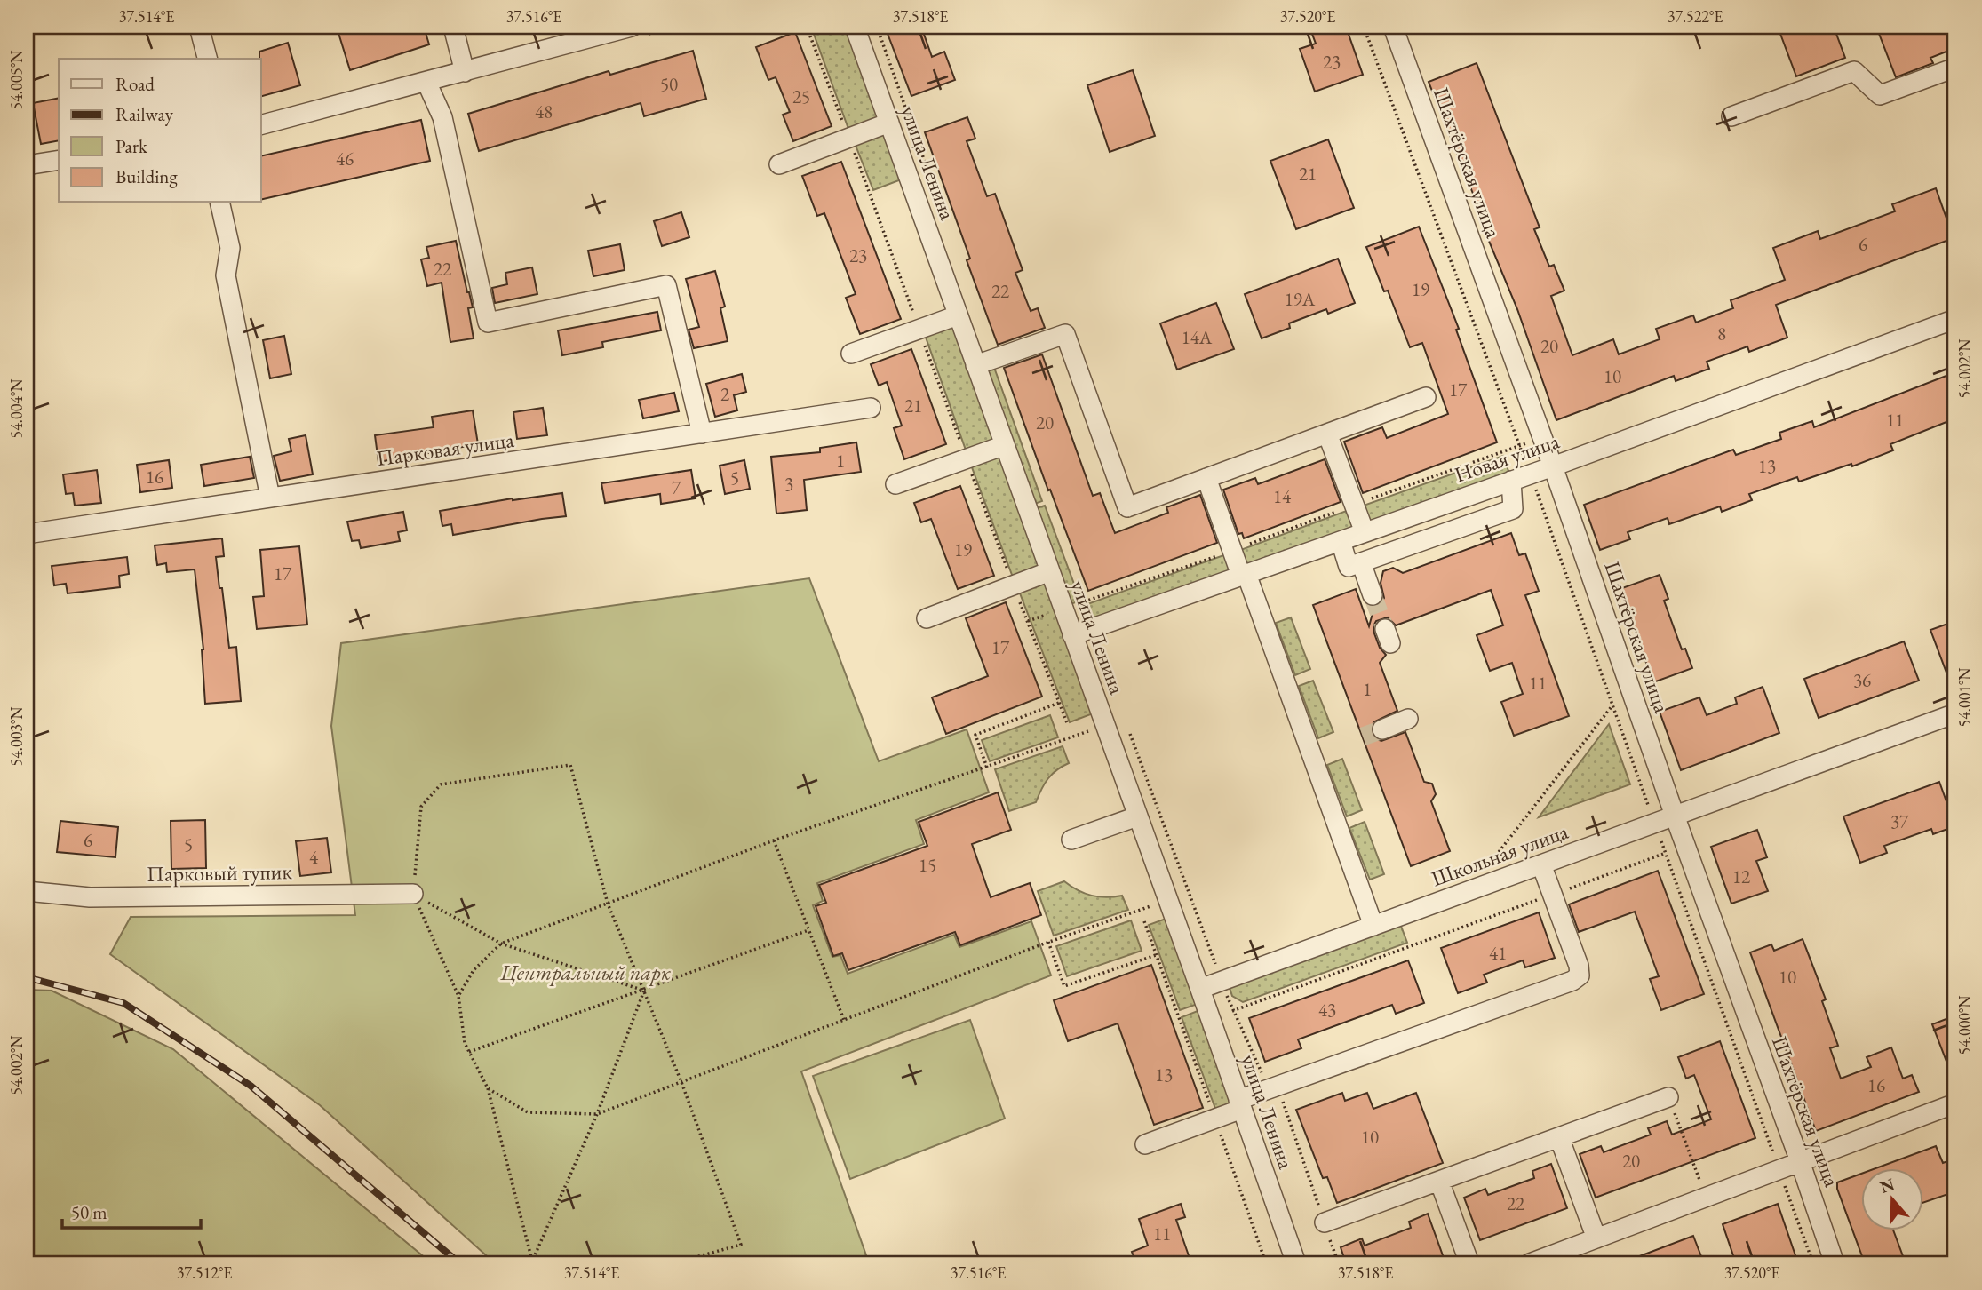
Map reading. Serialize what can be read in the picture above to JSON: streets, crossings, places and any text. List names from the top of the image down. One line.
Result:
{"streets":{"street":["улица Ленина","Шахтёрская улица","Парковая улица","Новая улица","Школьная улица","Парковый тупик"]},"crossings":[["улица Ленина","Новая улица"],["улица Ленина","Школьная улица"],["Шахтёрская улица","Новая улица"],["Шахтёрская улица","Школьная улица"]],"parks":["Центральный парк"],"house_numbers":["23","50","25","48","46","21","6","23","22","19","22","19А","8","14А","20","10","17","2","21","11","20","1","13","16","5","3","7","14","19","17","17","36","11","1","37","6","5","4","15","12","41","10","43","13","16","10","20","22","11"],"legend":["Road","Railway","Park","Building"],"scale_bar":"50 m","north":"top","coordinates":["37.514°E","37.516°E","37.518°E","37.520°E","37.522°E","54.005°N","54.002°N","54.004°N","54.001°N","54.003°N","54.000°N","37.512°E"]}
